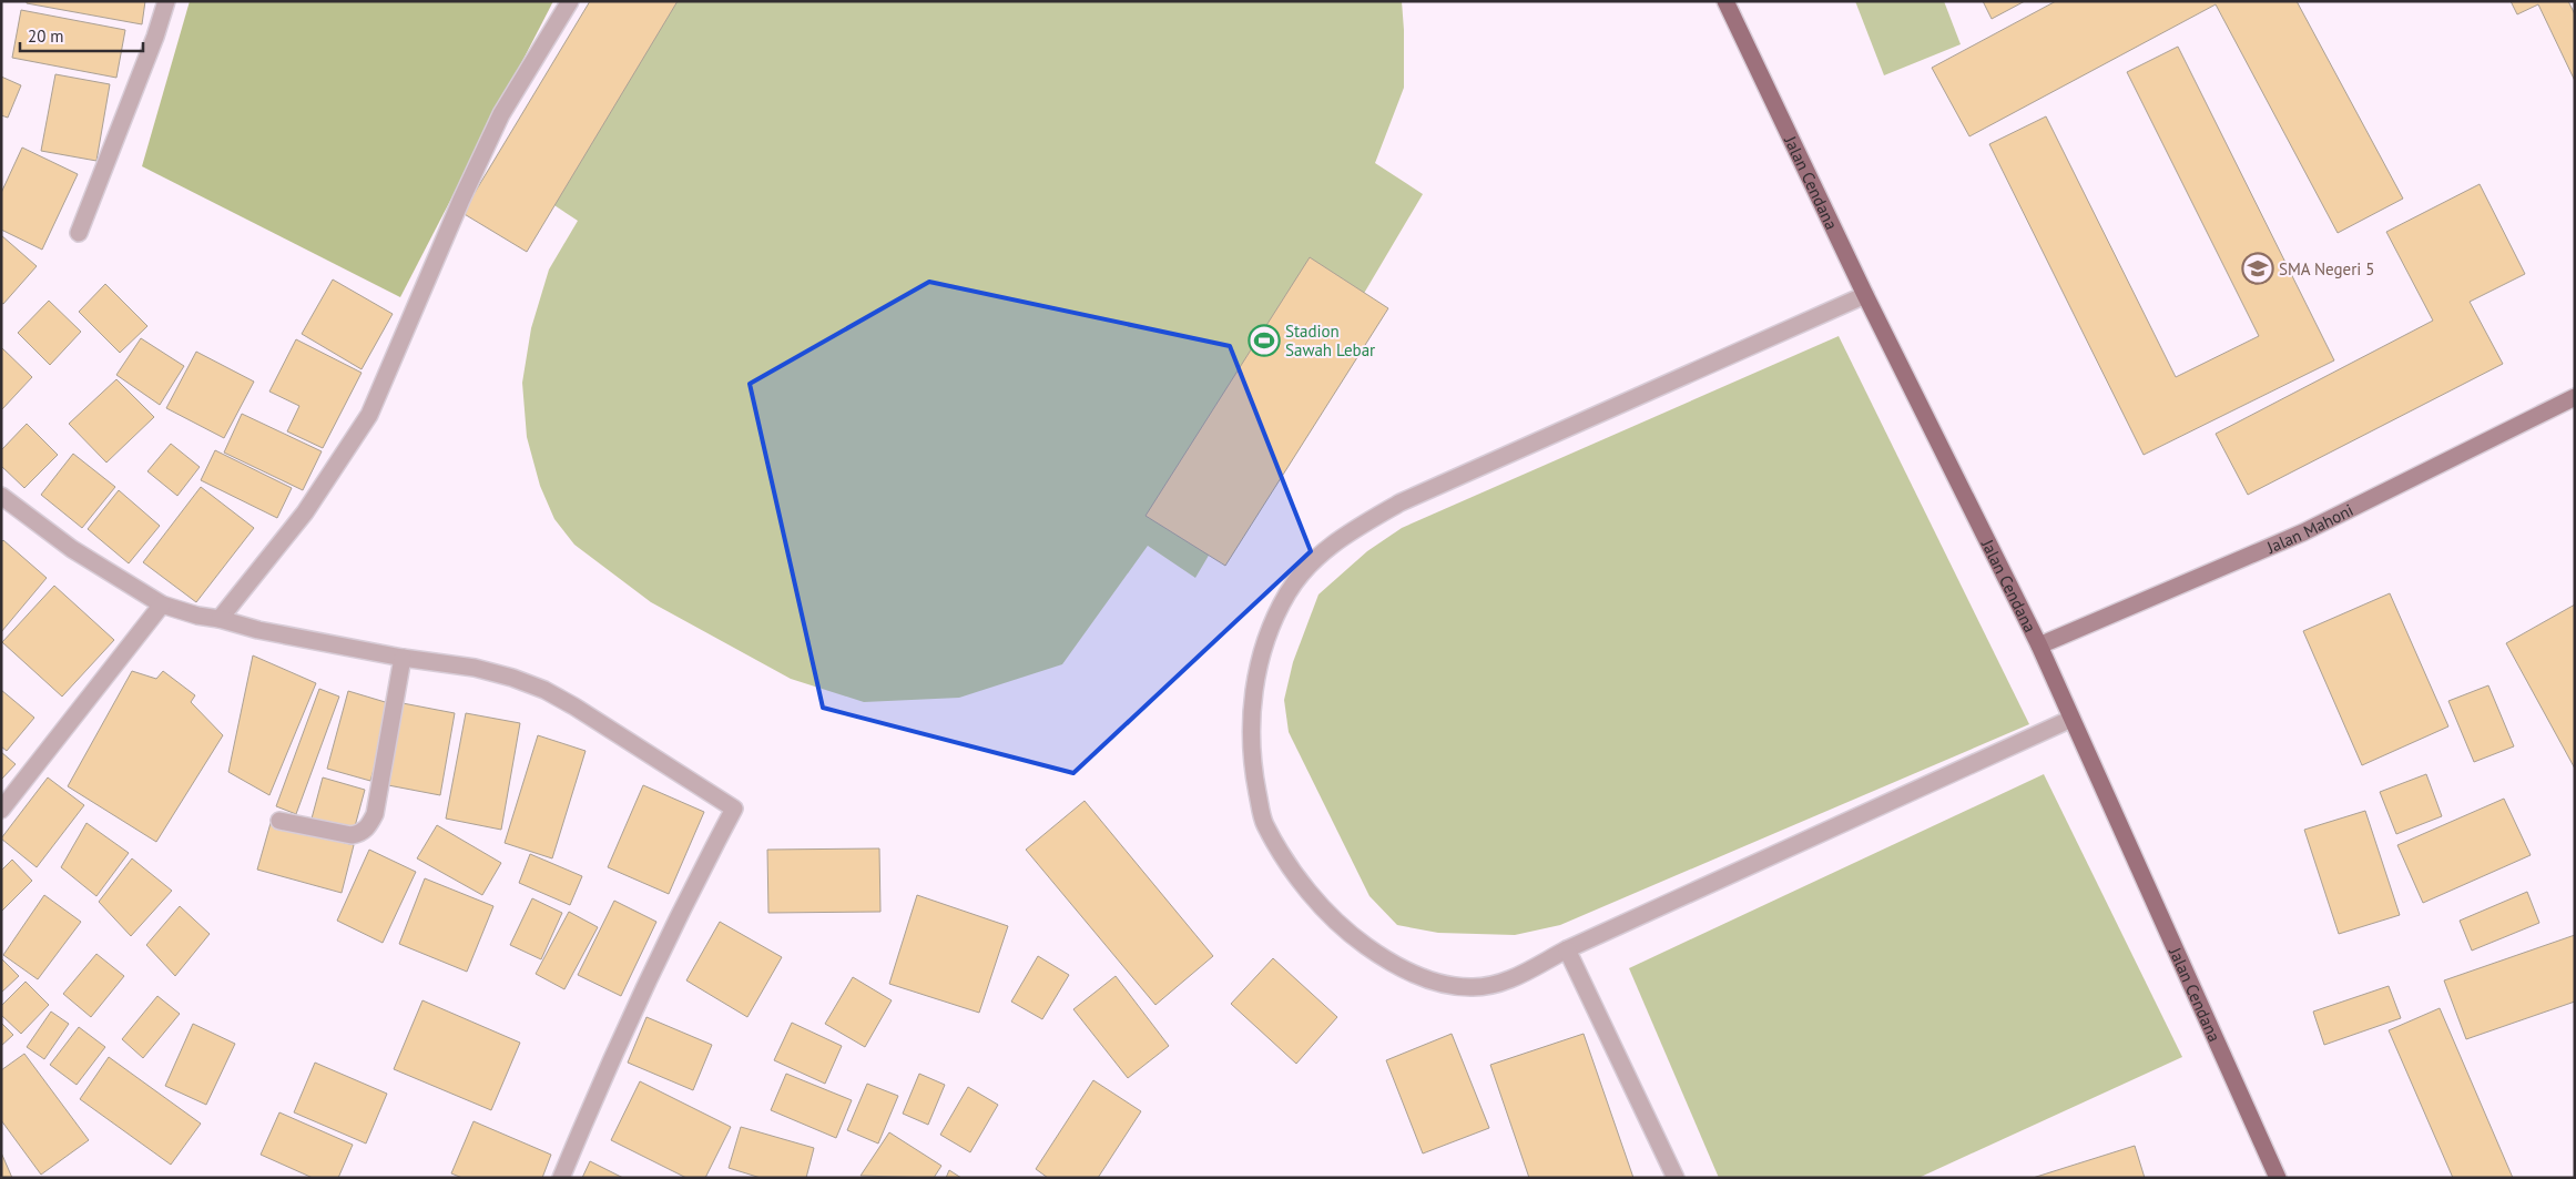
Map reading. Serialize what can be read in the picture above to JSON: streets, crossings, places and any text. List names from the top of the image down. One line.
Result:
{"streets":{"main road":["Jalan Cendana"],"street":["Jalan Mahoni"]},"crossings":[["Jalan Cendana","Jalan Mahoni"]],"places":{"school or university":["SMA Negeri 5"],"sports":["Stadion Sawah Lebar"]},"scale_bar":"20 m"}
